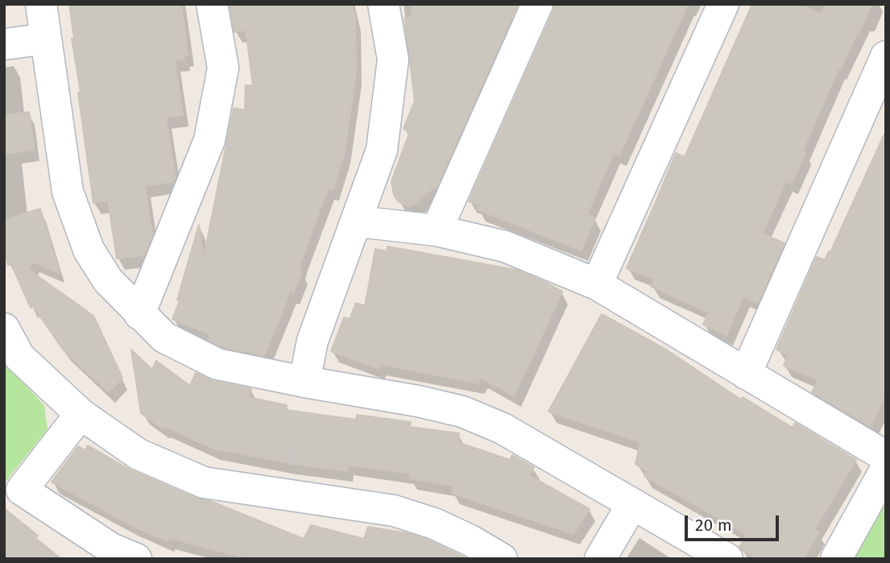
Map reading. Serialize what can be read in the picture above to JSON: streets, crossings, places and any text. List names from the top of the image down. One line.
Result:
{"scale_bar":"20 m"}
